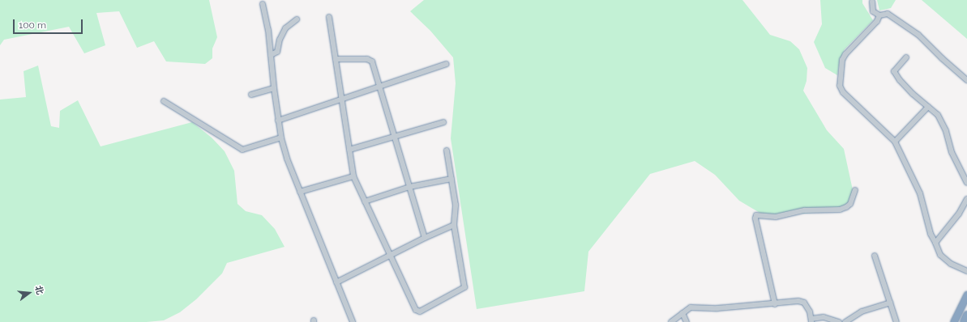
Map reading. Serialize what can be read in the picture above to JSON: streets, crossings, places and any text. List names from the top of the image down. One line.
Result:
{"scale_bar":"100 m","north":"right"}
